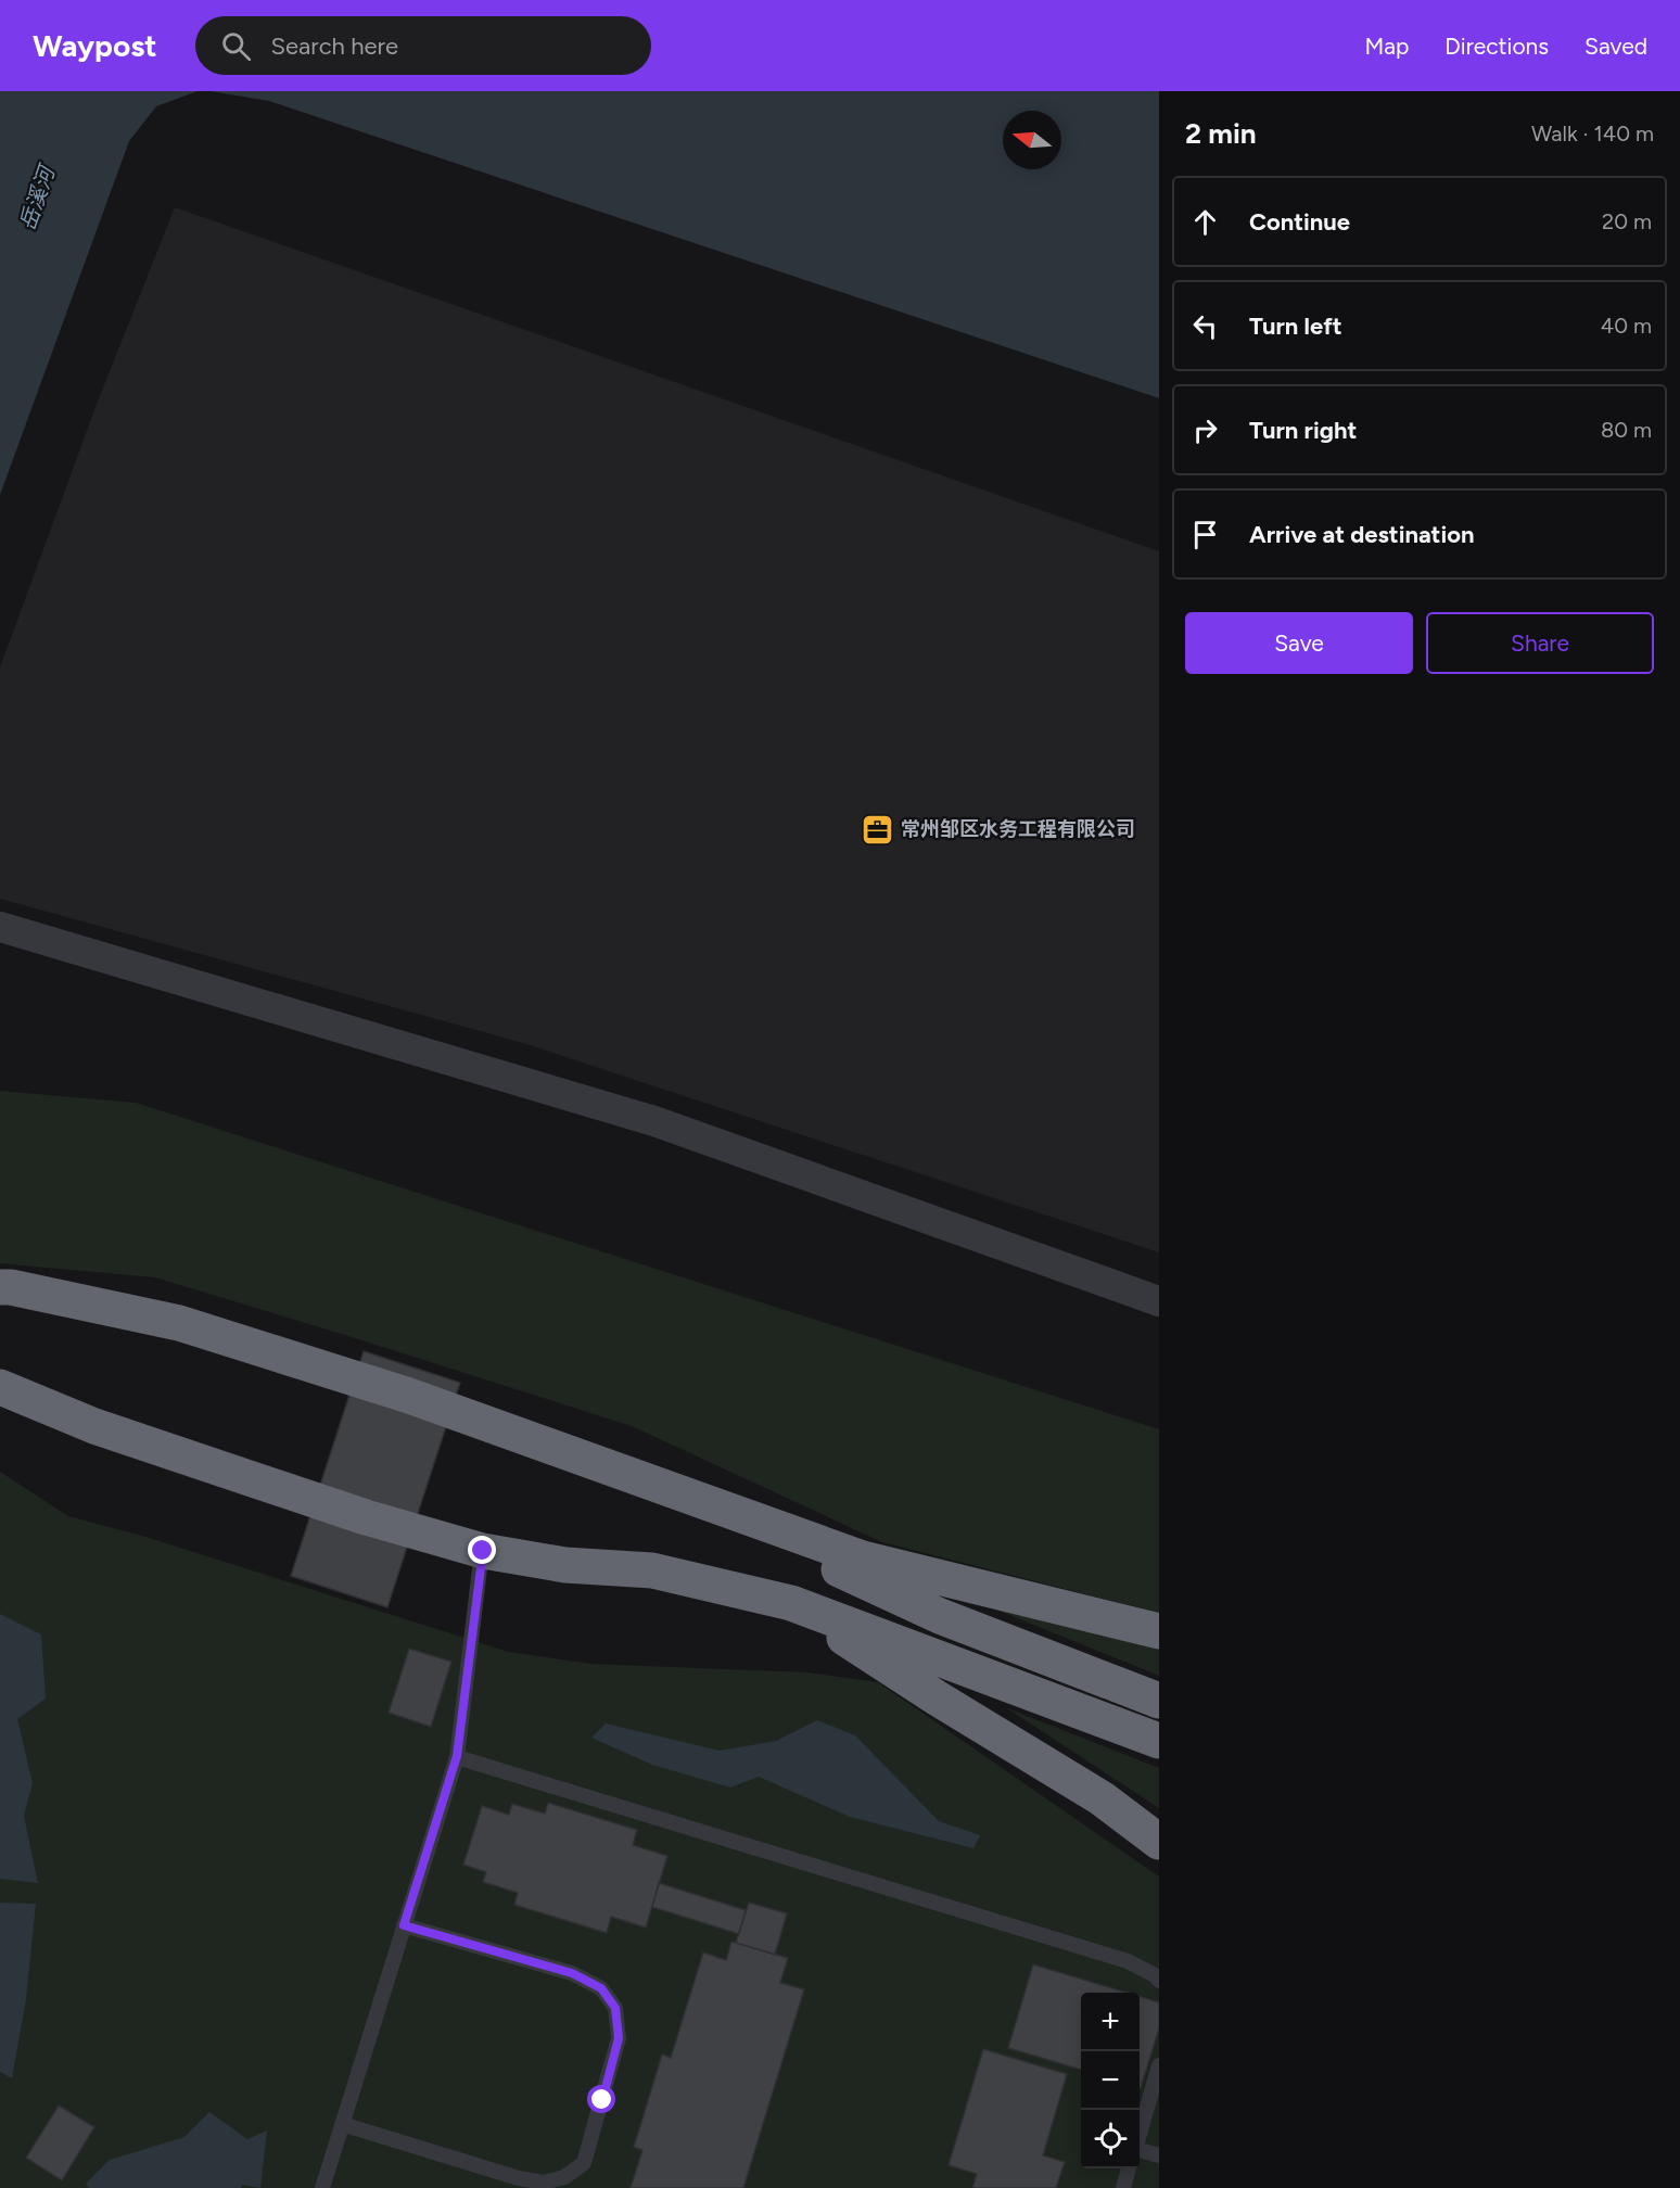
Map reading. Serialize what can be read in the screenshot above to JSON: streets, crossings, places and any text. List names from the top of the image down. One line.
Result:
{"water":["岳溪河"],"places":{"office":["常州邹区水务工程有限公司"]},"north":"left","page":{"header":"Waypost","search":"Search here","nav":["Map","Directions","Saved"],"heading":["2 min","Walk · 140 m"],"list":[["Continue","20 m"],["Turn left","40 m"],["Turn right","80 m"],"Arrive at destination"],"buttons":["Save","Share"],"map_buttons":["+","−"]}}
